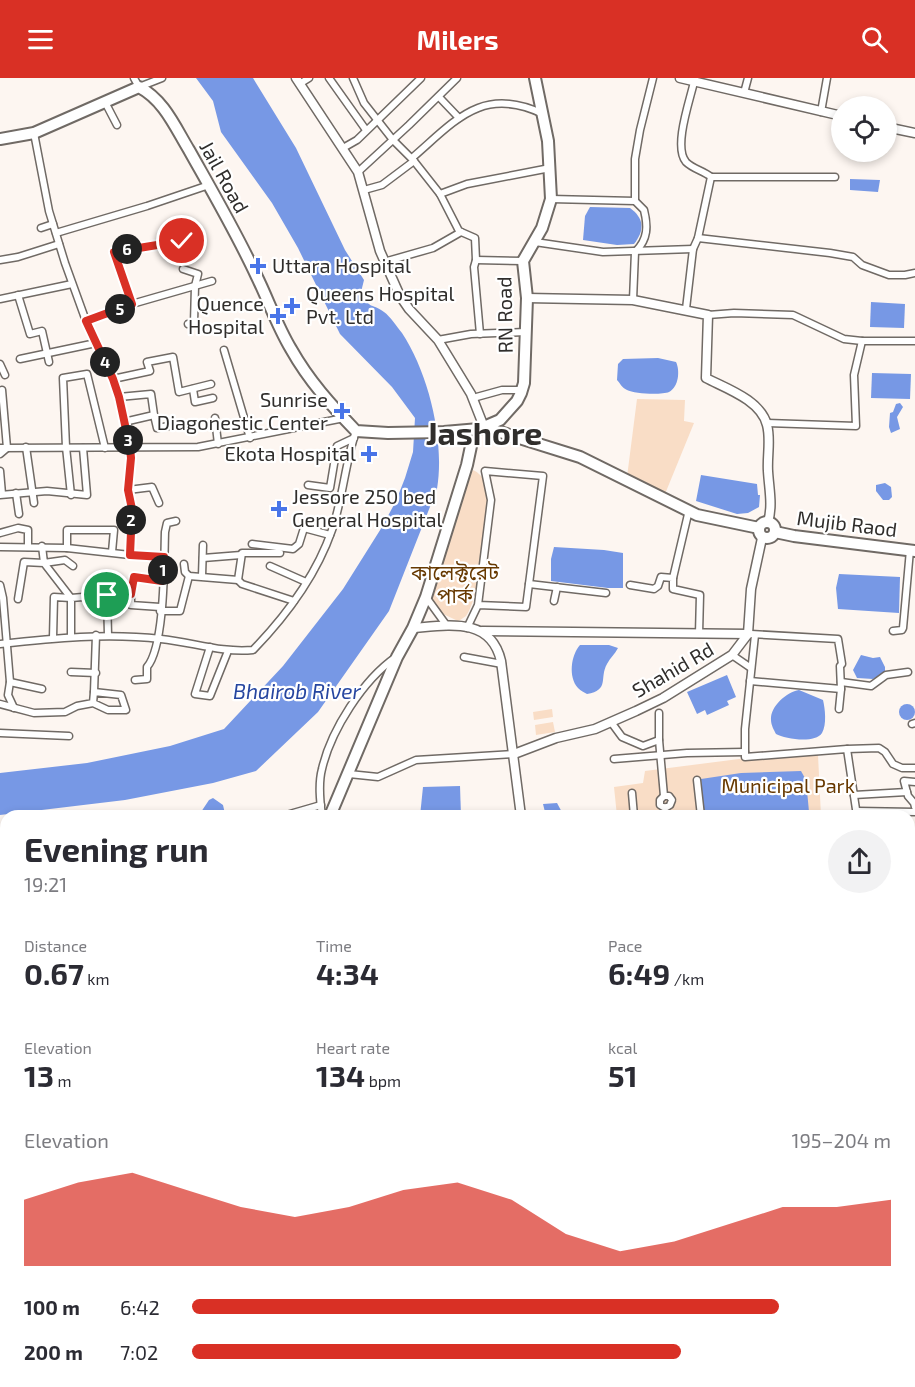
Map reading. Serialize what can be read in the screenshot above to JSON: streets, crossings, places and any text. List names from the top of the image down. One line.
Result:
{"streets":{"highway":["Jail Road","RN Road","Mujib Raod"],"street":["Shahid Rd"]},"districts":["Jashore"],"water":["Bhairob River"],"parks":["কালেক্টরেট পার্ক","Municipal Park"],"places":{"health":["Uttara Hospital","Queens Hospital Pvt. Ltd","Quence Hospital","Sunrise Diagonestic Center","Ekota Hospital","Jessore 250 bed General Hospital"]},"page":{"header":"Milers","pins":["6","5","4","3","2","1"],"heading":["Evening run","19:21"],"stats":[["Distance","0.67 km"],["Time","4:34"],["Pace","6:49 /km"],["Elevation","13 m"],["Heart rate","134 bpm"],["kcal","51"]],"chart":["Elevation","195–204 m"],"list":[{"name":"100 m","note":"6:42"},{"name":"200 m","note":"7:02"}]}}
